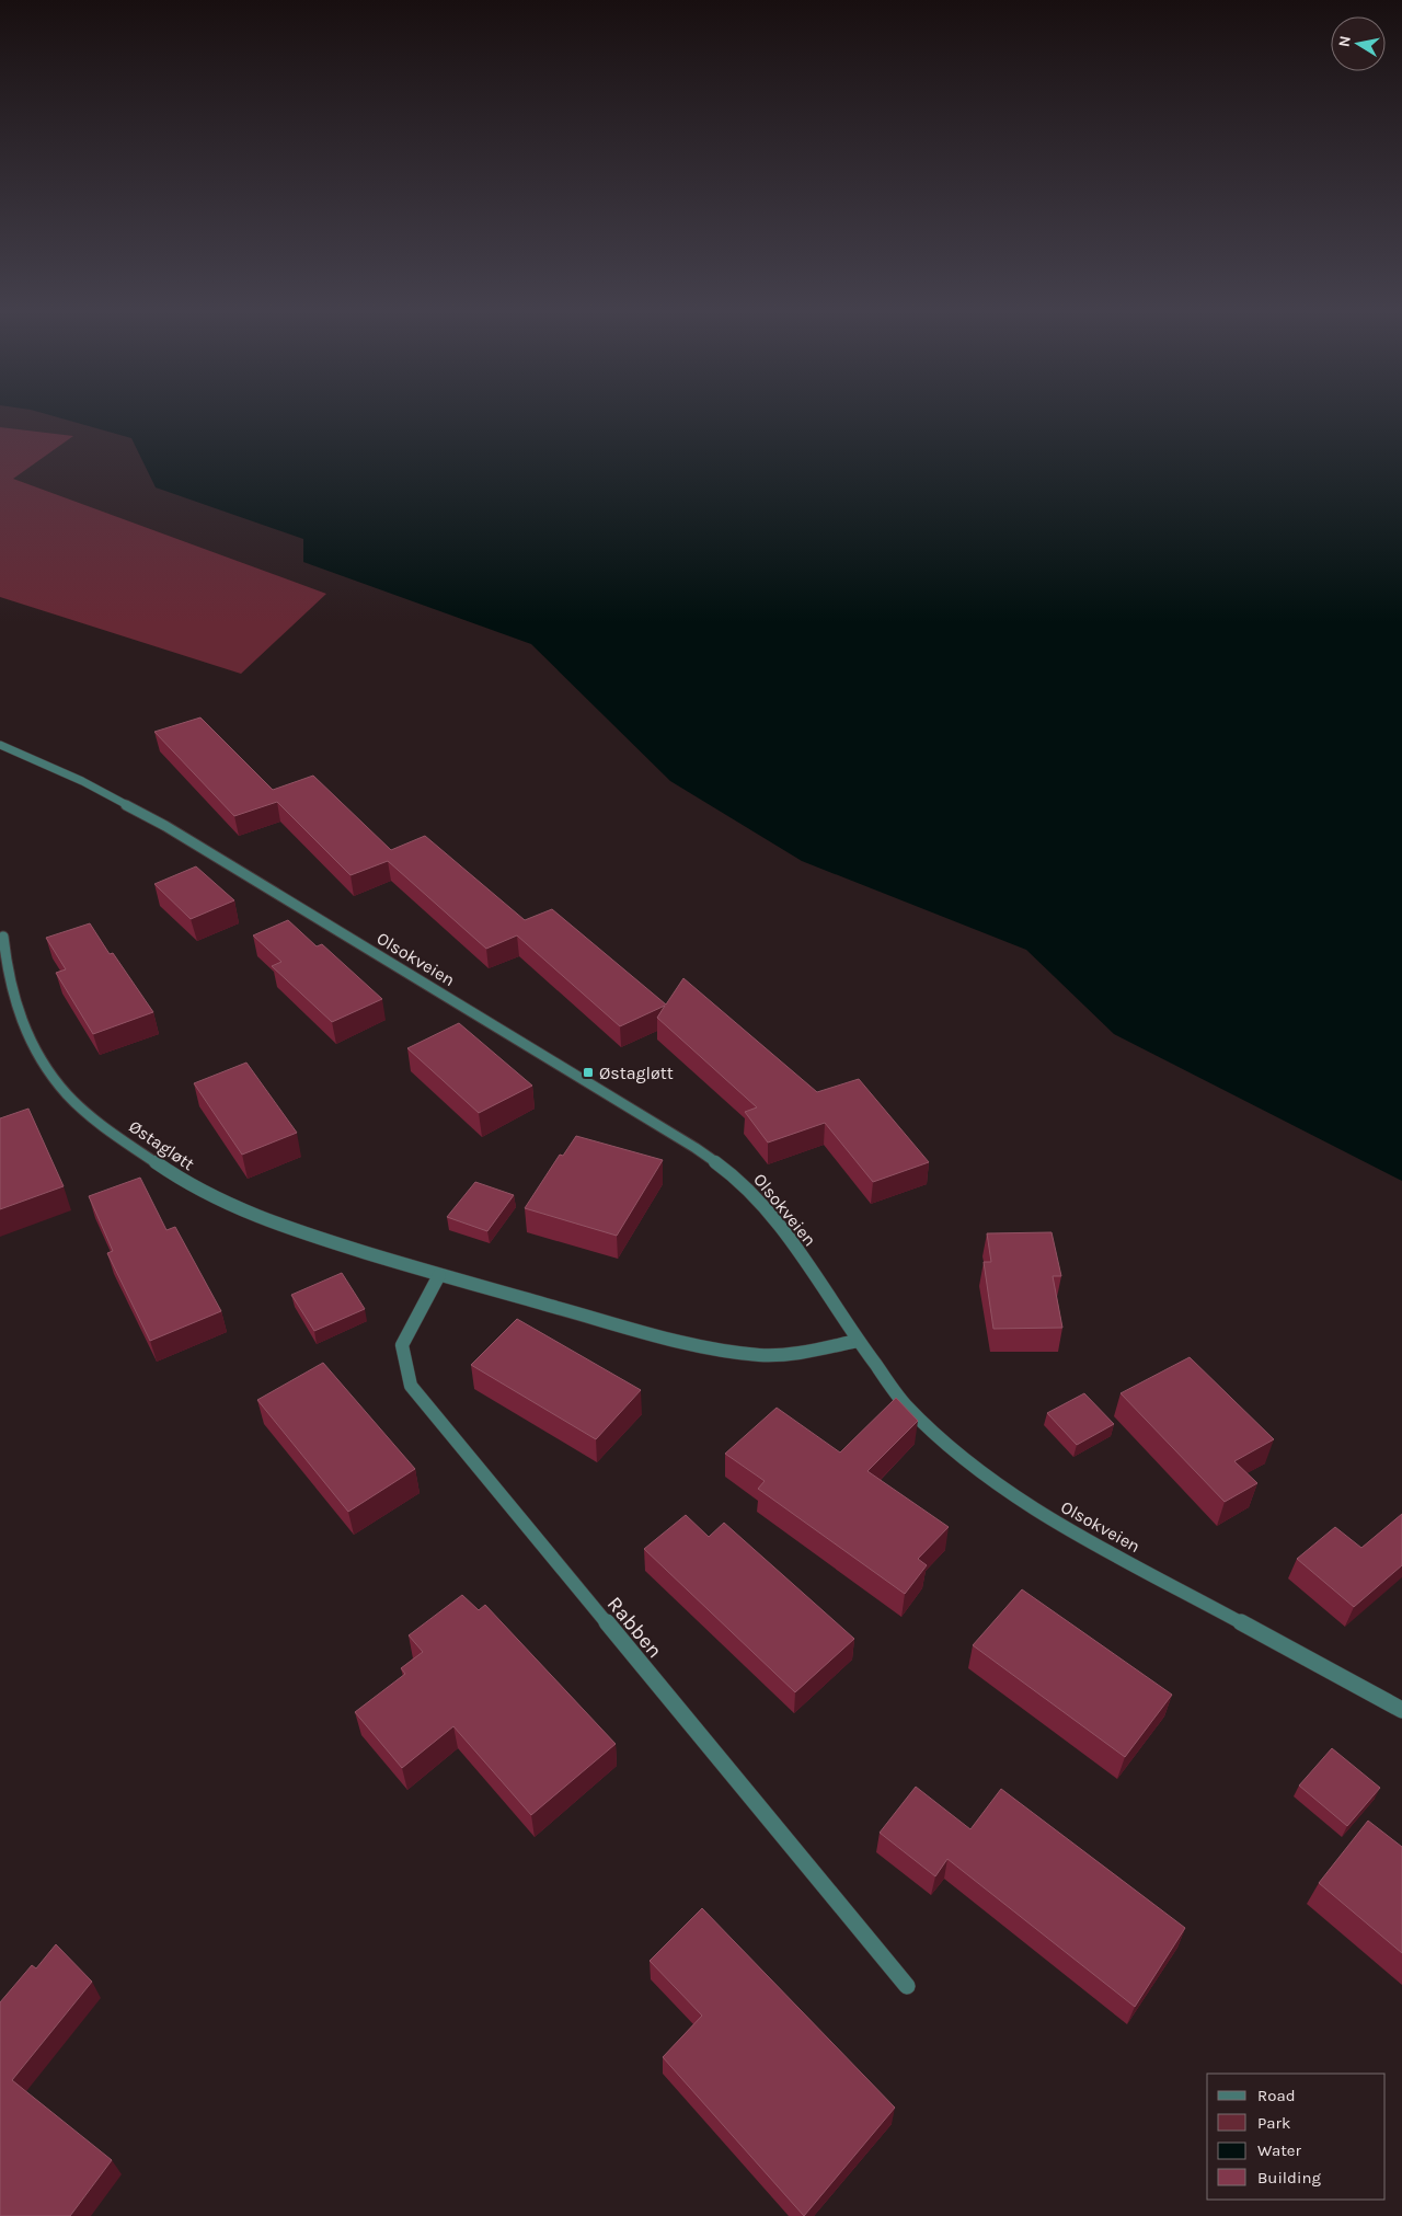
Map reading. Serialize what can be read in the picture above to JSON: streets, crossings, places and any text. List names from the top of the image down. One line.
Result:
{"streets":{"street":["Olsokveien","Østagløtt","Rabben"]},"crossings":[["Olsokveien","Østagløtt"],["Østagløtt","Rabben"]],"places":{"transit":["Østagløtt"]},"legend":["Road","Park","Water","Building"],"north":"left"}
